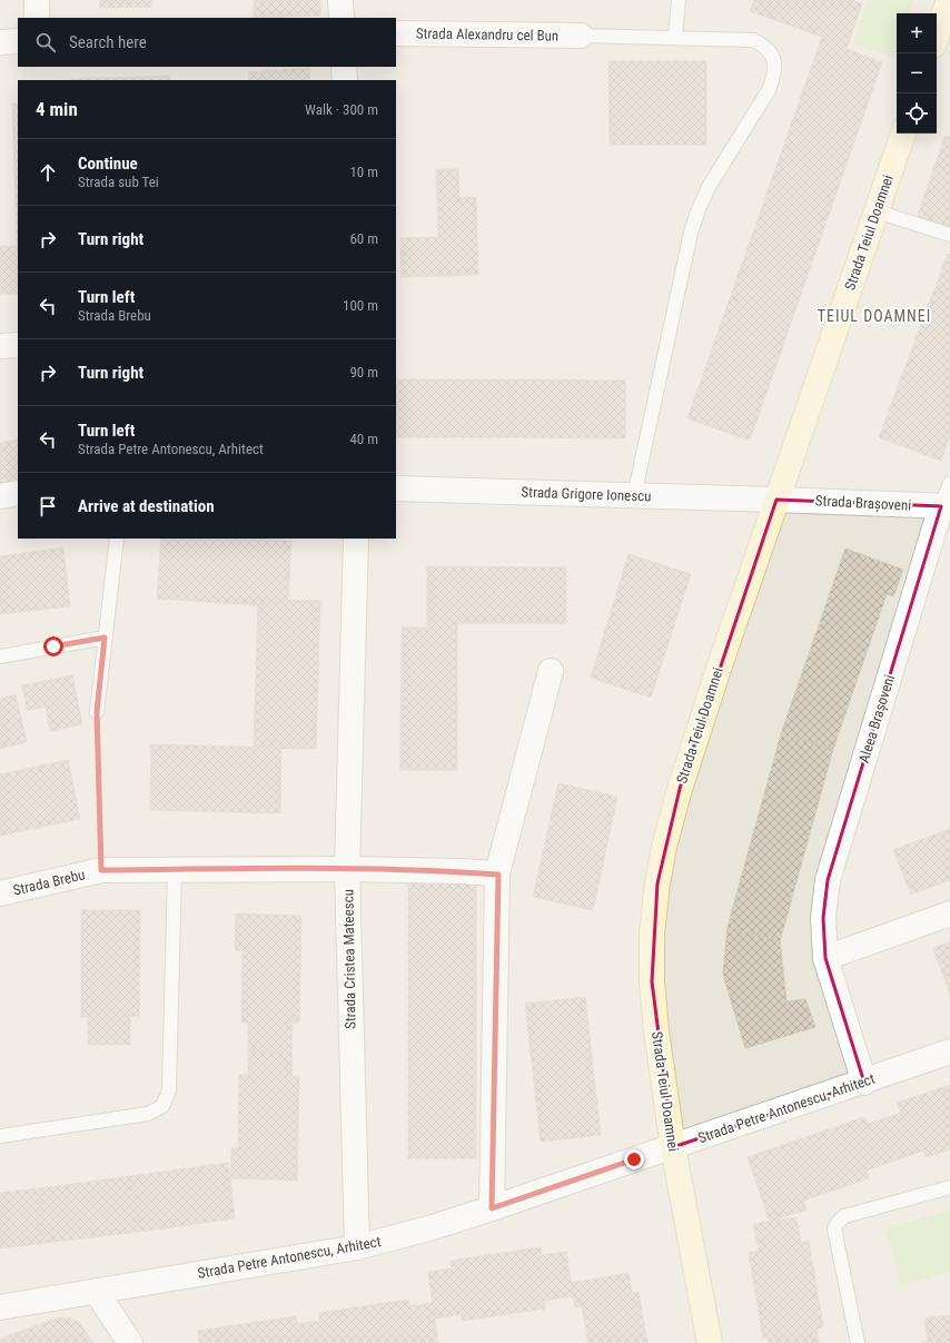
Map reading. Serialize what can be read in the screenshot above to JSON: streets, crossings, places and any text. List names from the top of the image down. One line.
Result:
{"streets":{"street":["Strada Alexandru cel Bun","Strada Teiul Doamnei","Strada Grigore Ionescu","Strada Brașoveni","Aleea Brașoveni","Strada Brebu","Strada Cristea Mateescu","Strada Petre Antonescu, Arhitect"]},"crossings":[["Strada Teiul Doamnei","Strada Grigore Ionescu"],["Strada Teiul Doamnei","Strada Brașoveni"],["Strada Teiul Doamnei","Strada Petre Antonescu, Arhitect"],["Strada Grigore Ionescu","Strada Brașoveni"],["Strada Brașoveni","Aleea Brașoveni"],["Aleea Brașoveni","Strada Petre Antonescu, Arhitect"],["Strada Brebu","Strada Cristea Mateescu"],["Strada Cristea Mateescu","Strada Petre Antonescu, Arhitect"]],"districts":["TEIUL DOAMNEI"],"page":{"map_buttons":["+","−"],"search":"Search here","heading":["4 min","Walk · 300 m"],"list":[["Continue","Strada sub Tei","10 m"],["Turn right","60 m"],["Turn left","Strada Brebu","100 m"],["Turn right","90 m"],["Turn left","Strada Petre Antonescu, Arhitect","40 m"],"Arrive at destination"]}}
